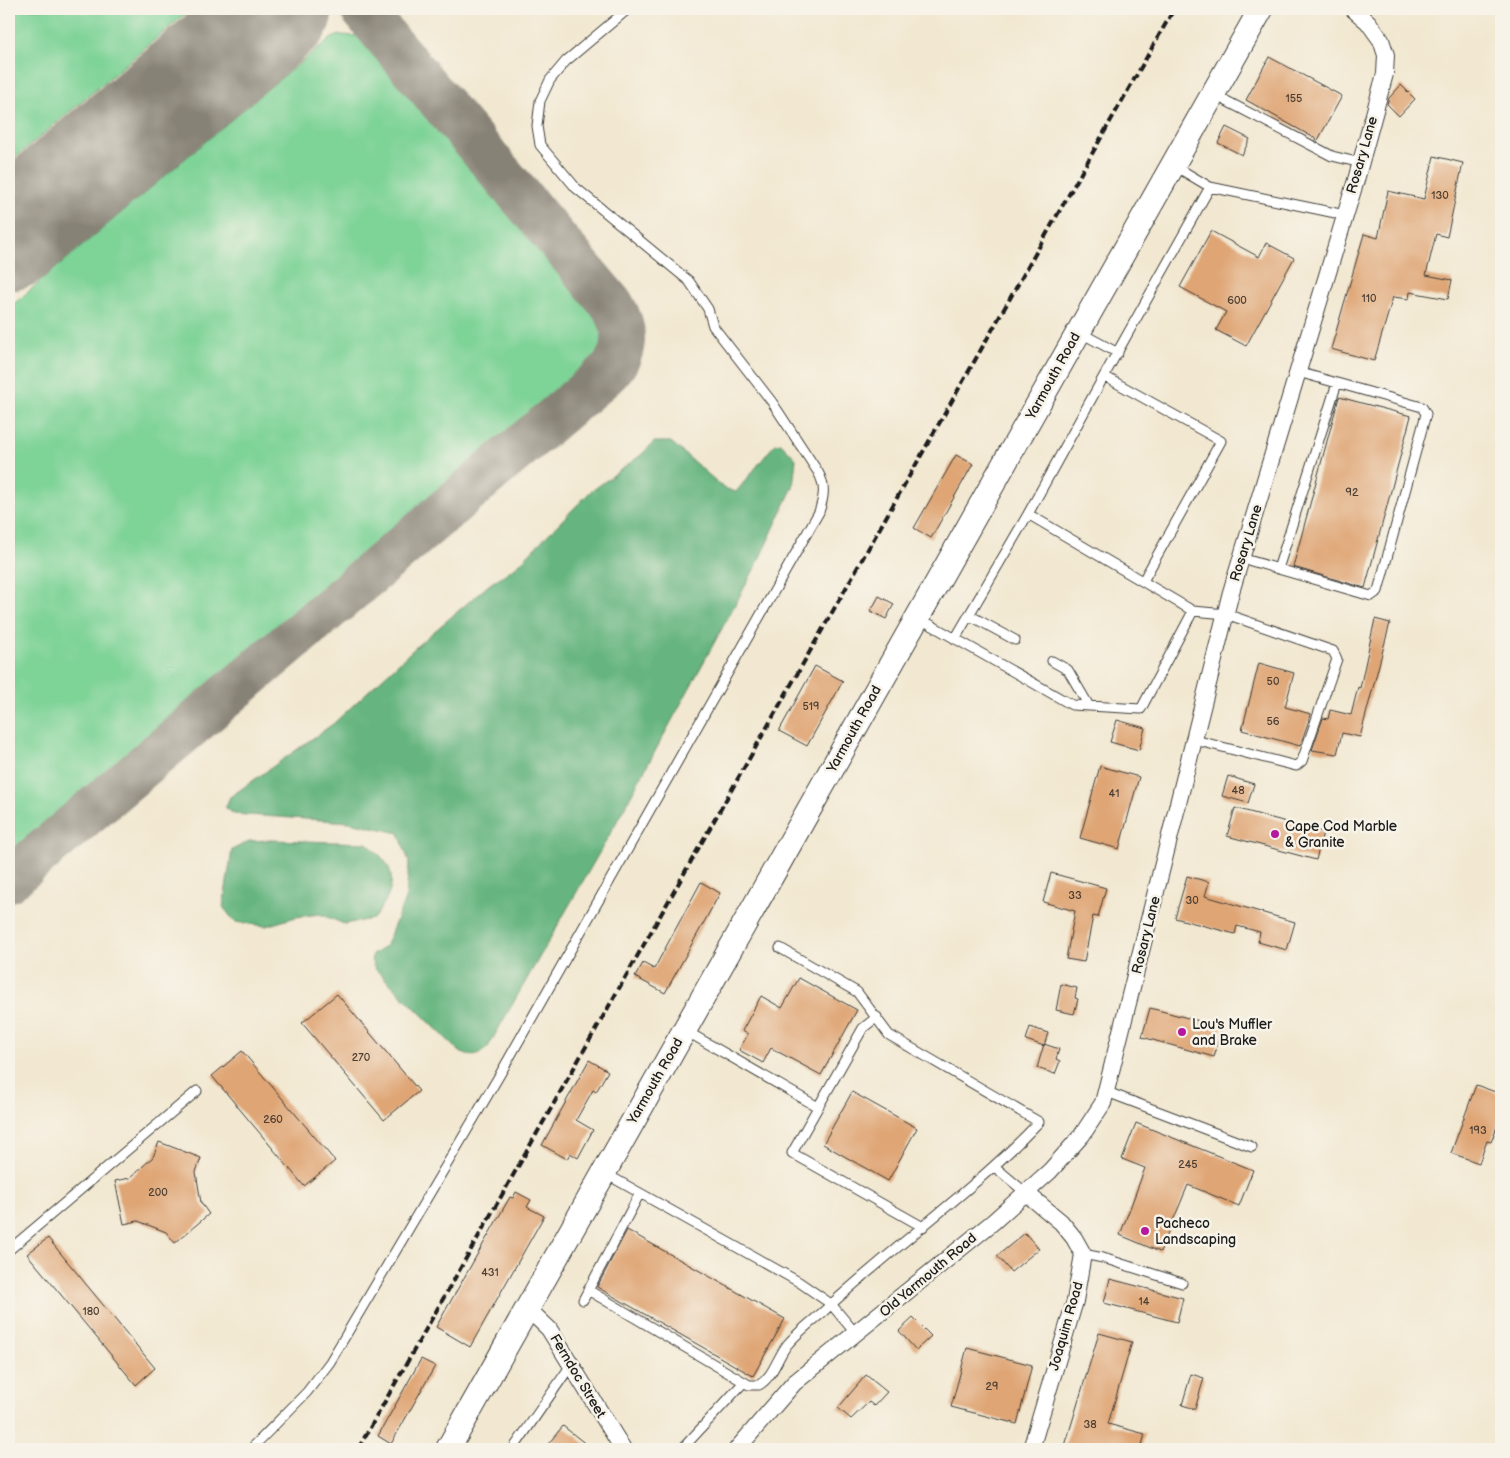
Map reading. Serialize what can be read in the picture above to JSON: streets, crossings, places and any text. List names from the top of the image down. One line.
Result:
{"streets":{"main road":["Yarmouth Road"],"street":["Rosary Lane","Old Yarmouth Road","Joaquim Road","Ferndoc Street"]},"crossings":[["Rosary Lane","Old Yarmouth Road"],["Yarmouth Road","Ferndoc Street"]],"places":["Cape Cod Marble & Granite","Lou's Muffler and Brake","Pacheco Landscaping"],"house_numbers":["155","130","110","600","92","50","519","56","48","41","33","30","270","260","193","245","200","431","14","180","29","38"]}
